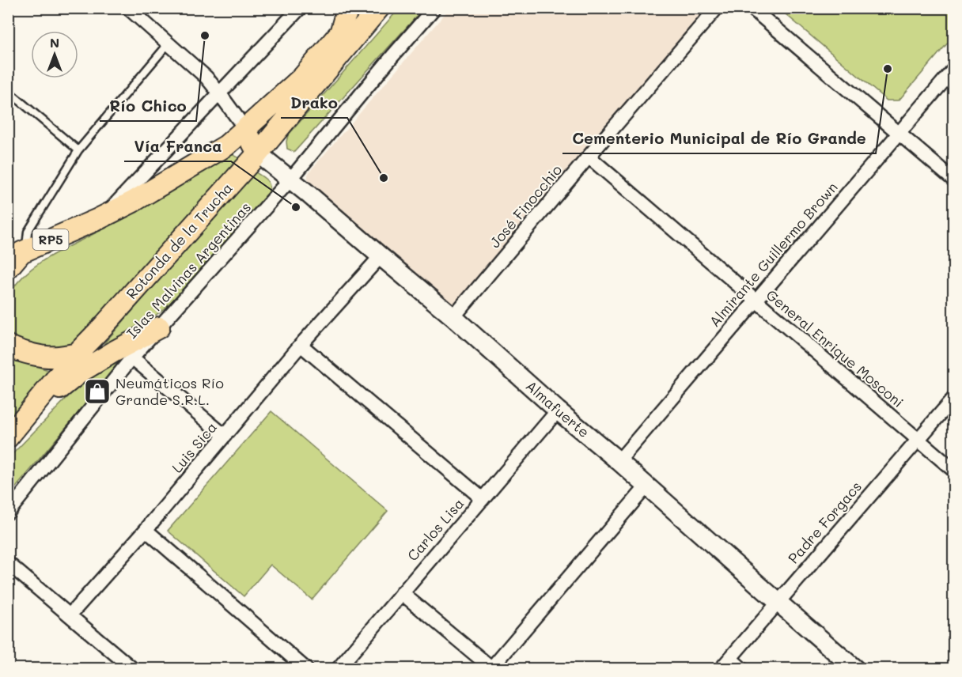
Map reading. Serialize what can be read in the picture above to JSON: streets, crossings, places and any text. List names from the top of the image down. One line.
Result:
{"streets":{"main road":["RP5","Rotonda de la Trucha"],"street":["José Finocchio","Almirante Guillermo Brown","Islas Malvinas Argentinas","General Enrique Mosconi","Almafuerte","Luis Sica","Padre Forgacs","Carlos Lisa"]},"crossings":[["José Finocchio","General Enrique Mosconi"],["José Finocchio","Almafuerte"],["Rotonda de la Trucha","Almafuerte"],["Almirante Guillermo Brown","General Enrique Mosconi"],["Almirante Guillermo Brown","Almafuerte"],["Islas Malvinas Argentinas","Almafuerte"],["General Enrique Mosconi","Padre Forgacs"],["Almafuerte","Luis Sica"],["Almafuerte","Padre Forgacs"],["Almafuerte","Carlos Lisa"]],"places":{"other":["Río Chico","Cementerio Municipal de Río Grande","Drako","Vía Franca"],"shop":["Neumáticos Río Grande S.R.L."]},"north":"top"}
